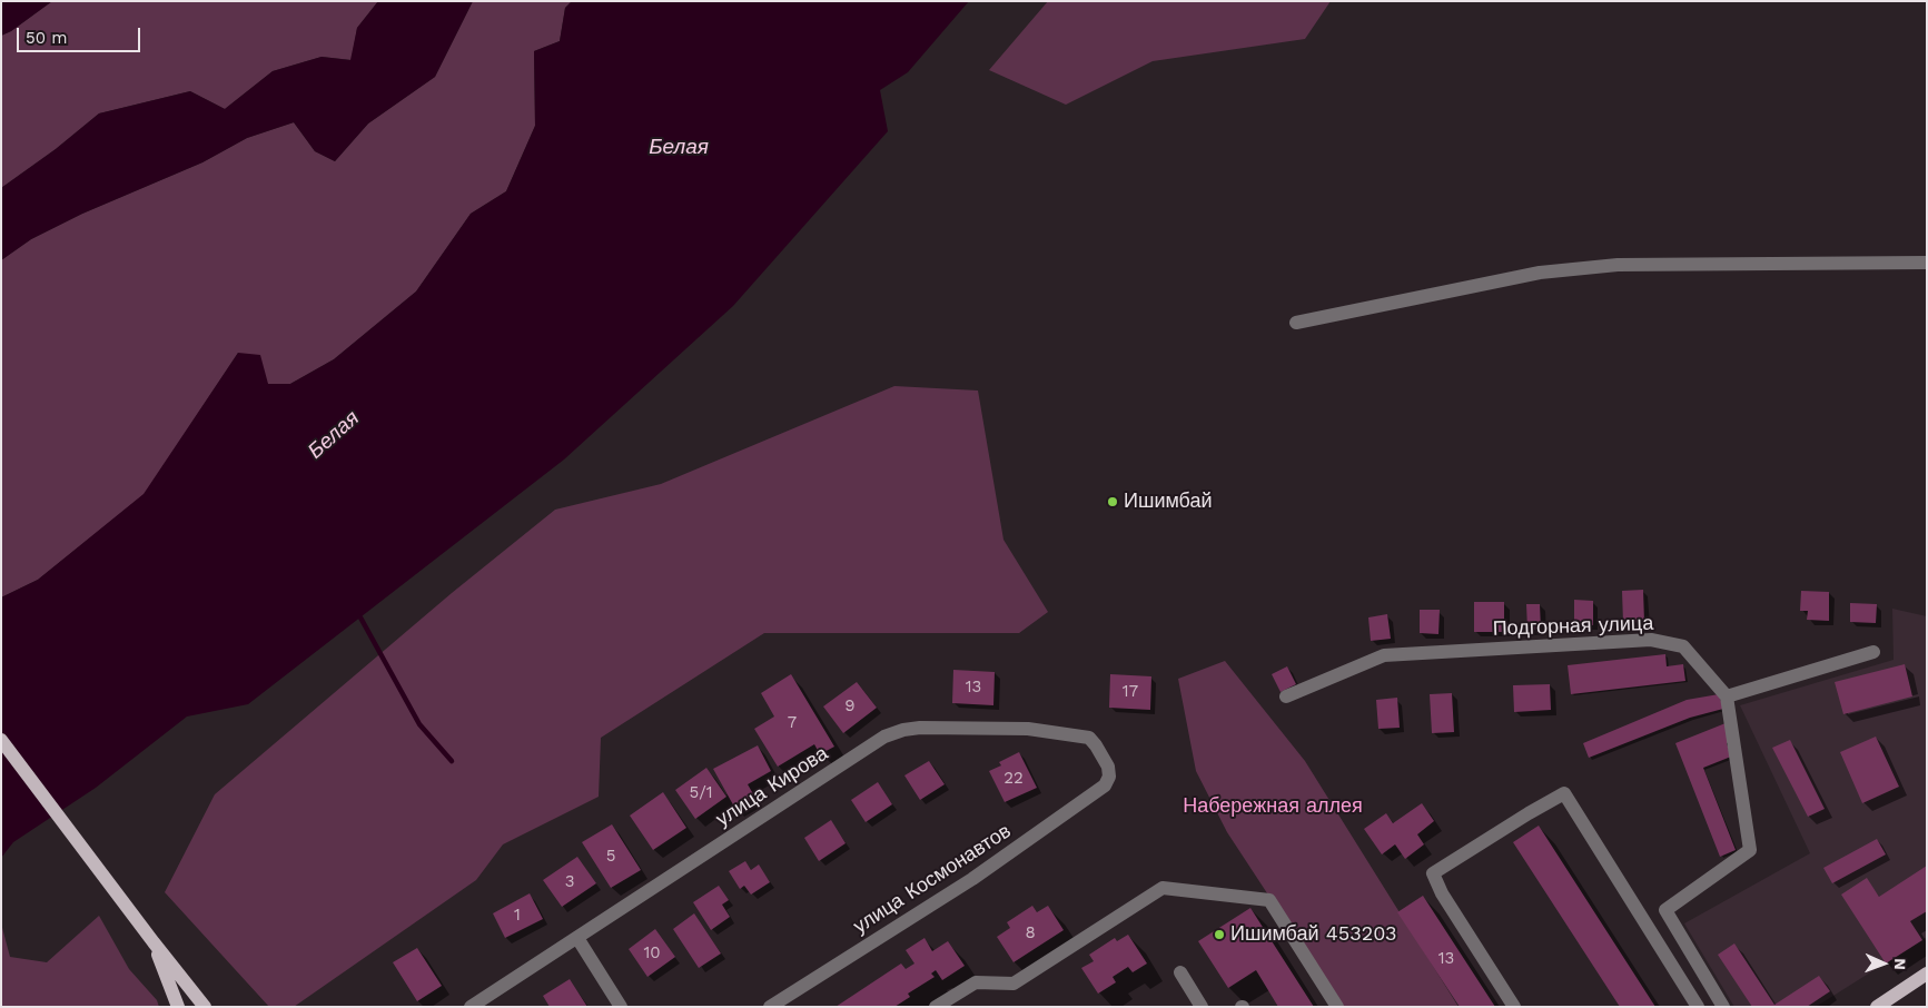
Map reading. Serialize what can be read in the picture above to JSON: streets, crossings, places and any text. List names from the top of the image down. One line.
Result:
{"streets":{"street":["Подгорная улица","улица Кирова","улица Космонавтов"]},"crossings":[["улица Кирова","улица Космонавтов"]],"water":["Белая"],"parks":["Набережная аллея"],"places":["Ишимбай","Ишимбай 453203"],"house_numbers":["13","17","9","7","22","5/1","5","3","1","8","10","13"],"scale_bar":"50 m","north":"right"}
